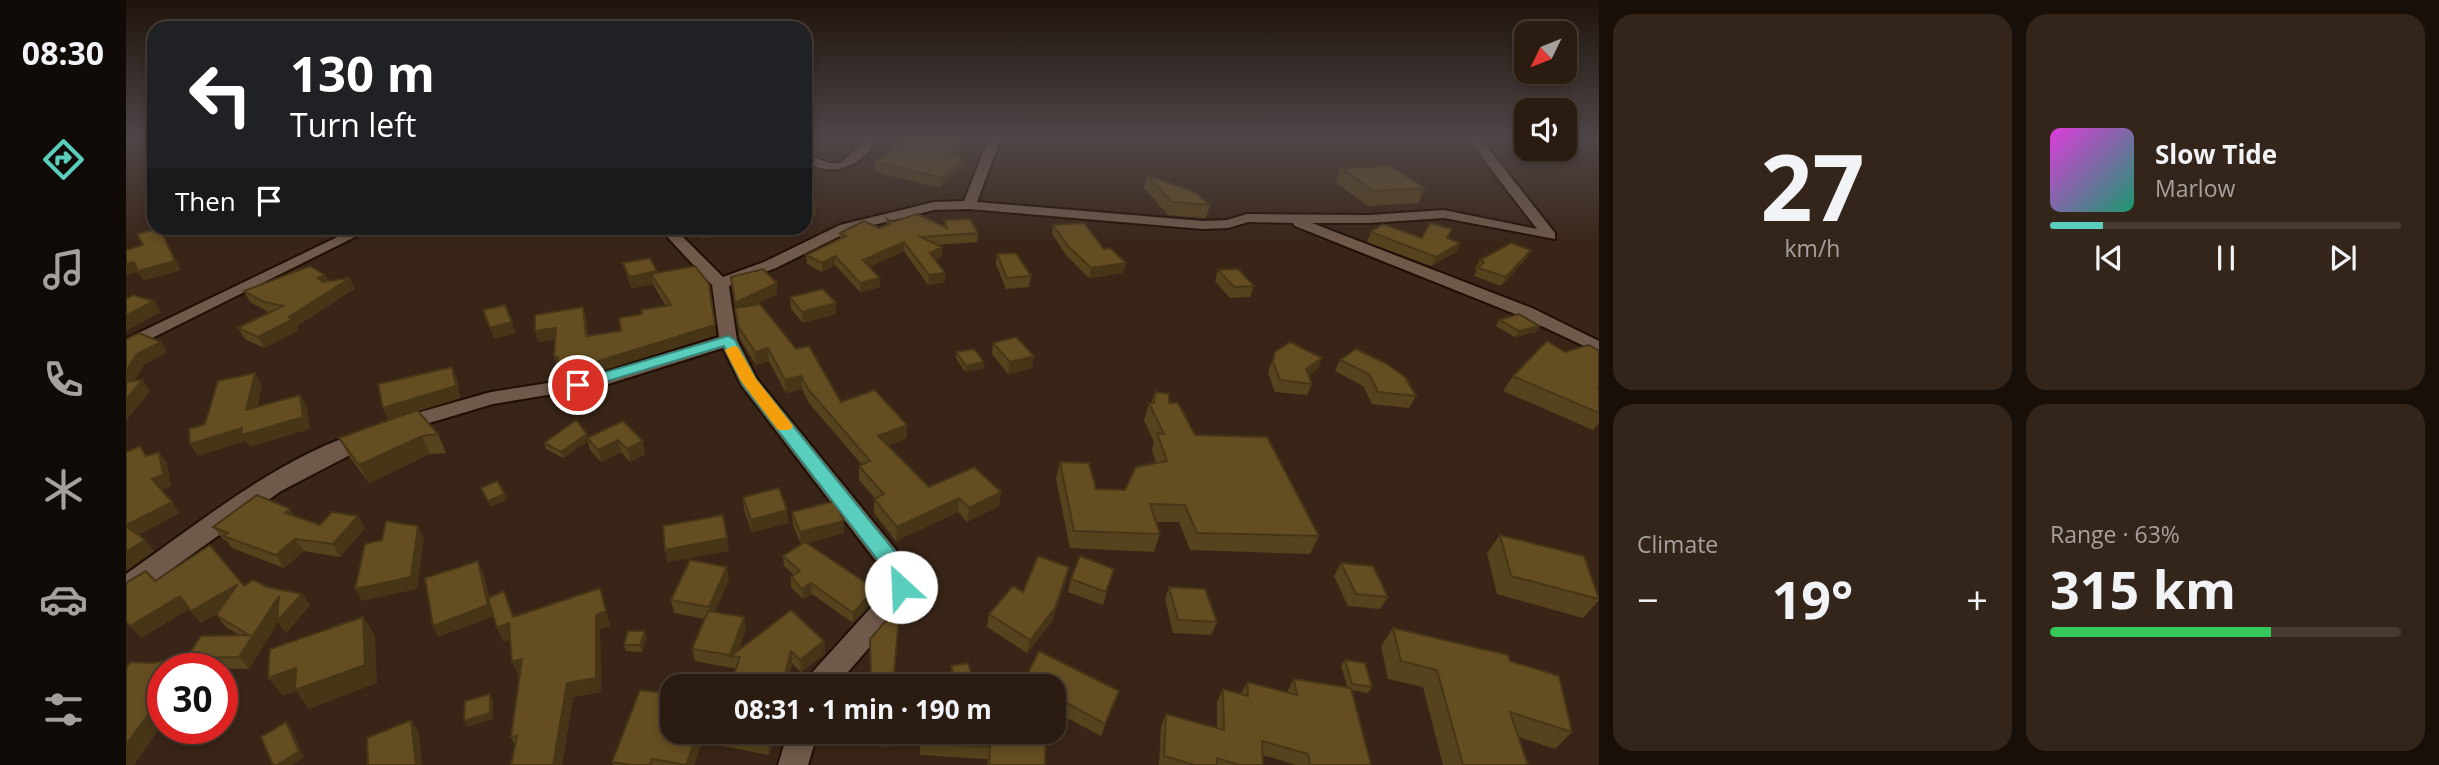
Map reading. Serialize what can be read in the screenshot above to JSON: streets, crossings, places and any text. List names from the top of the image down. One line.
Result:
{"north":"bottom left","page":{"tabs":"08:30","tile":[["27","km/h"],"Climate",["Range · 63%","315 km"]],"turn":["130 m","Turn left"],"song":["Slow Tide","Marlow"],"then":"Then","heat":["−","19°","+"],"limit":"30","trip":"08:31 · 1 min · 190 m"}}
